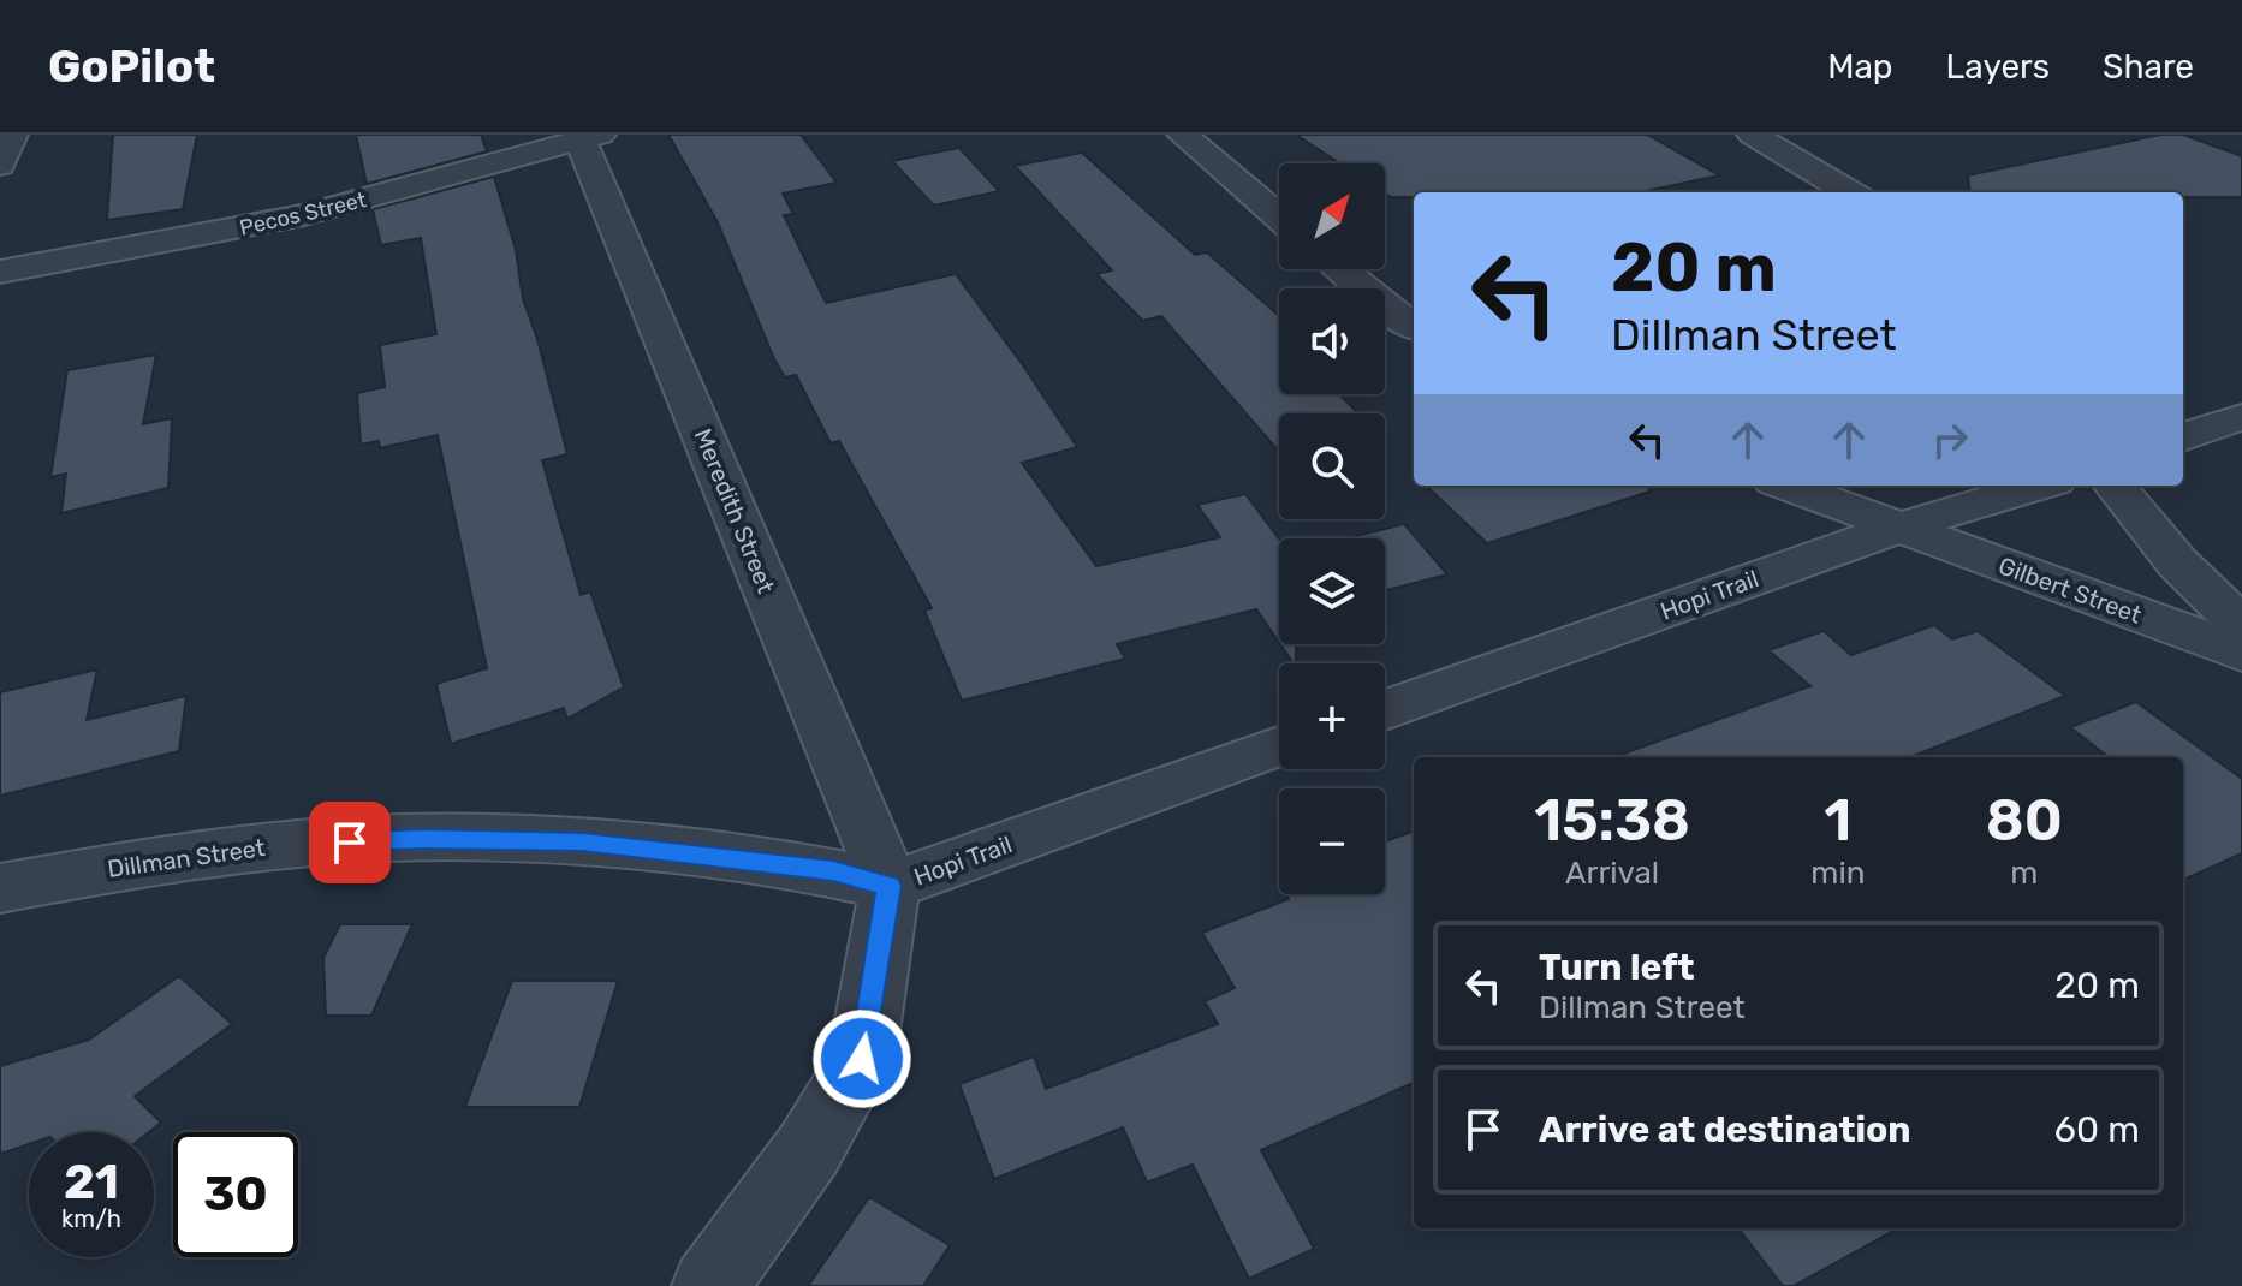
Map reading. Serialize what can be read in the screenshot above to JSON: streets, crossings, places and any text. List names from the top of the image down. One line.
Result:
{"streets":{"street":["Pecos Street","Meredith Street","Gilbert Street","Hopi Trail","Dillman Street"]},"crossings":[["Pecos Street","Meredith Street"],["Meredith Street","Hopi Trail"],["Meredith Street","Dillman Street"],["Gilbert Street","Hopi Trail"],["Hopi Trail","Dillman Street"]],"north":"top right","page":{"header":"GoPilot","nav":["Map","Layers","Share"],"map_buttons":["+","−"],"turn":["20 m","Dillman Street"],"eta":["15:38","Arrival","1","min","80","m"],"list":[{"name":"Turn left","note":"Dillman Street","value":"20 m"},{"name":"Arrive at destination","value":"60 m"}],"speed":"21 km/h","limit":"30"}}
